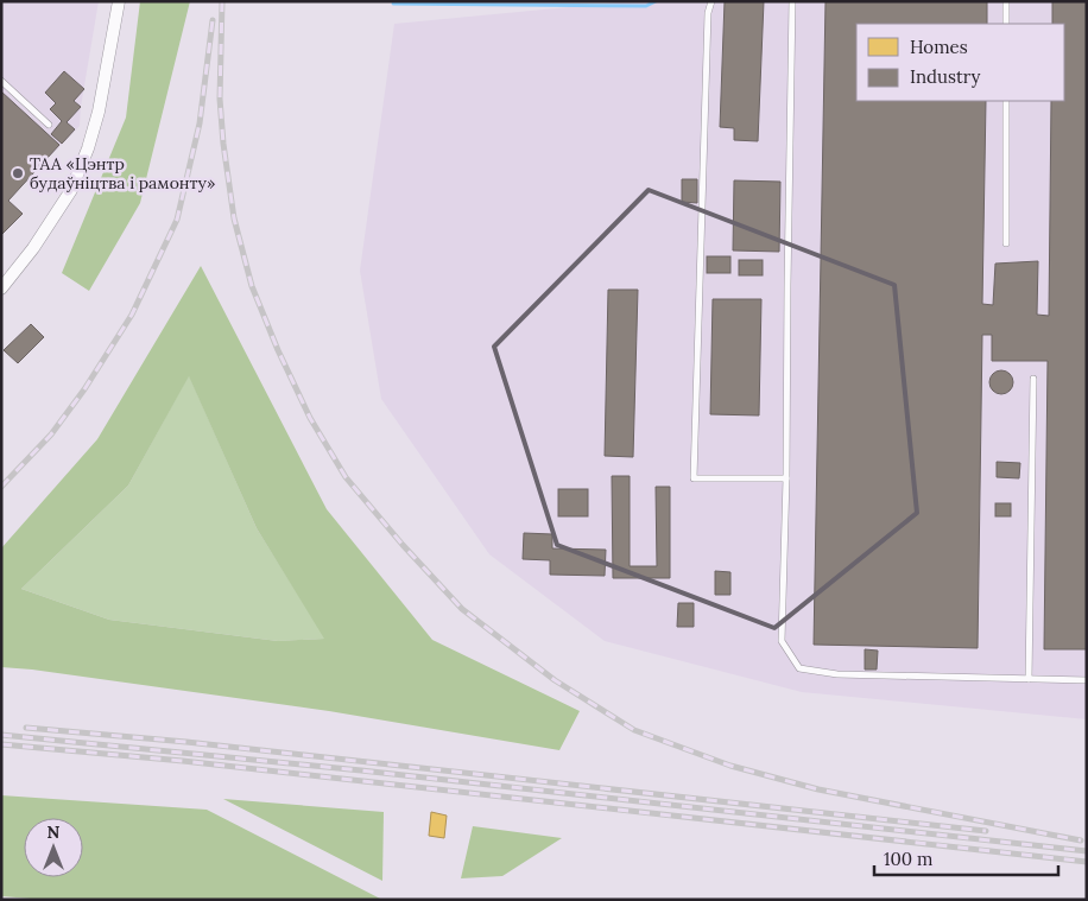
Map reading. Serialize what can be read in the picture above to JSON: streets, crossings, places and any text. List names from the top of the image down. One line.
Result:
{"places":["ТАА «Цэнтр будаўніцтва і рамонту»"],"legend":["Homes","Industry"],"scale_bar":"100 m","north":"top"}
